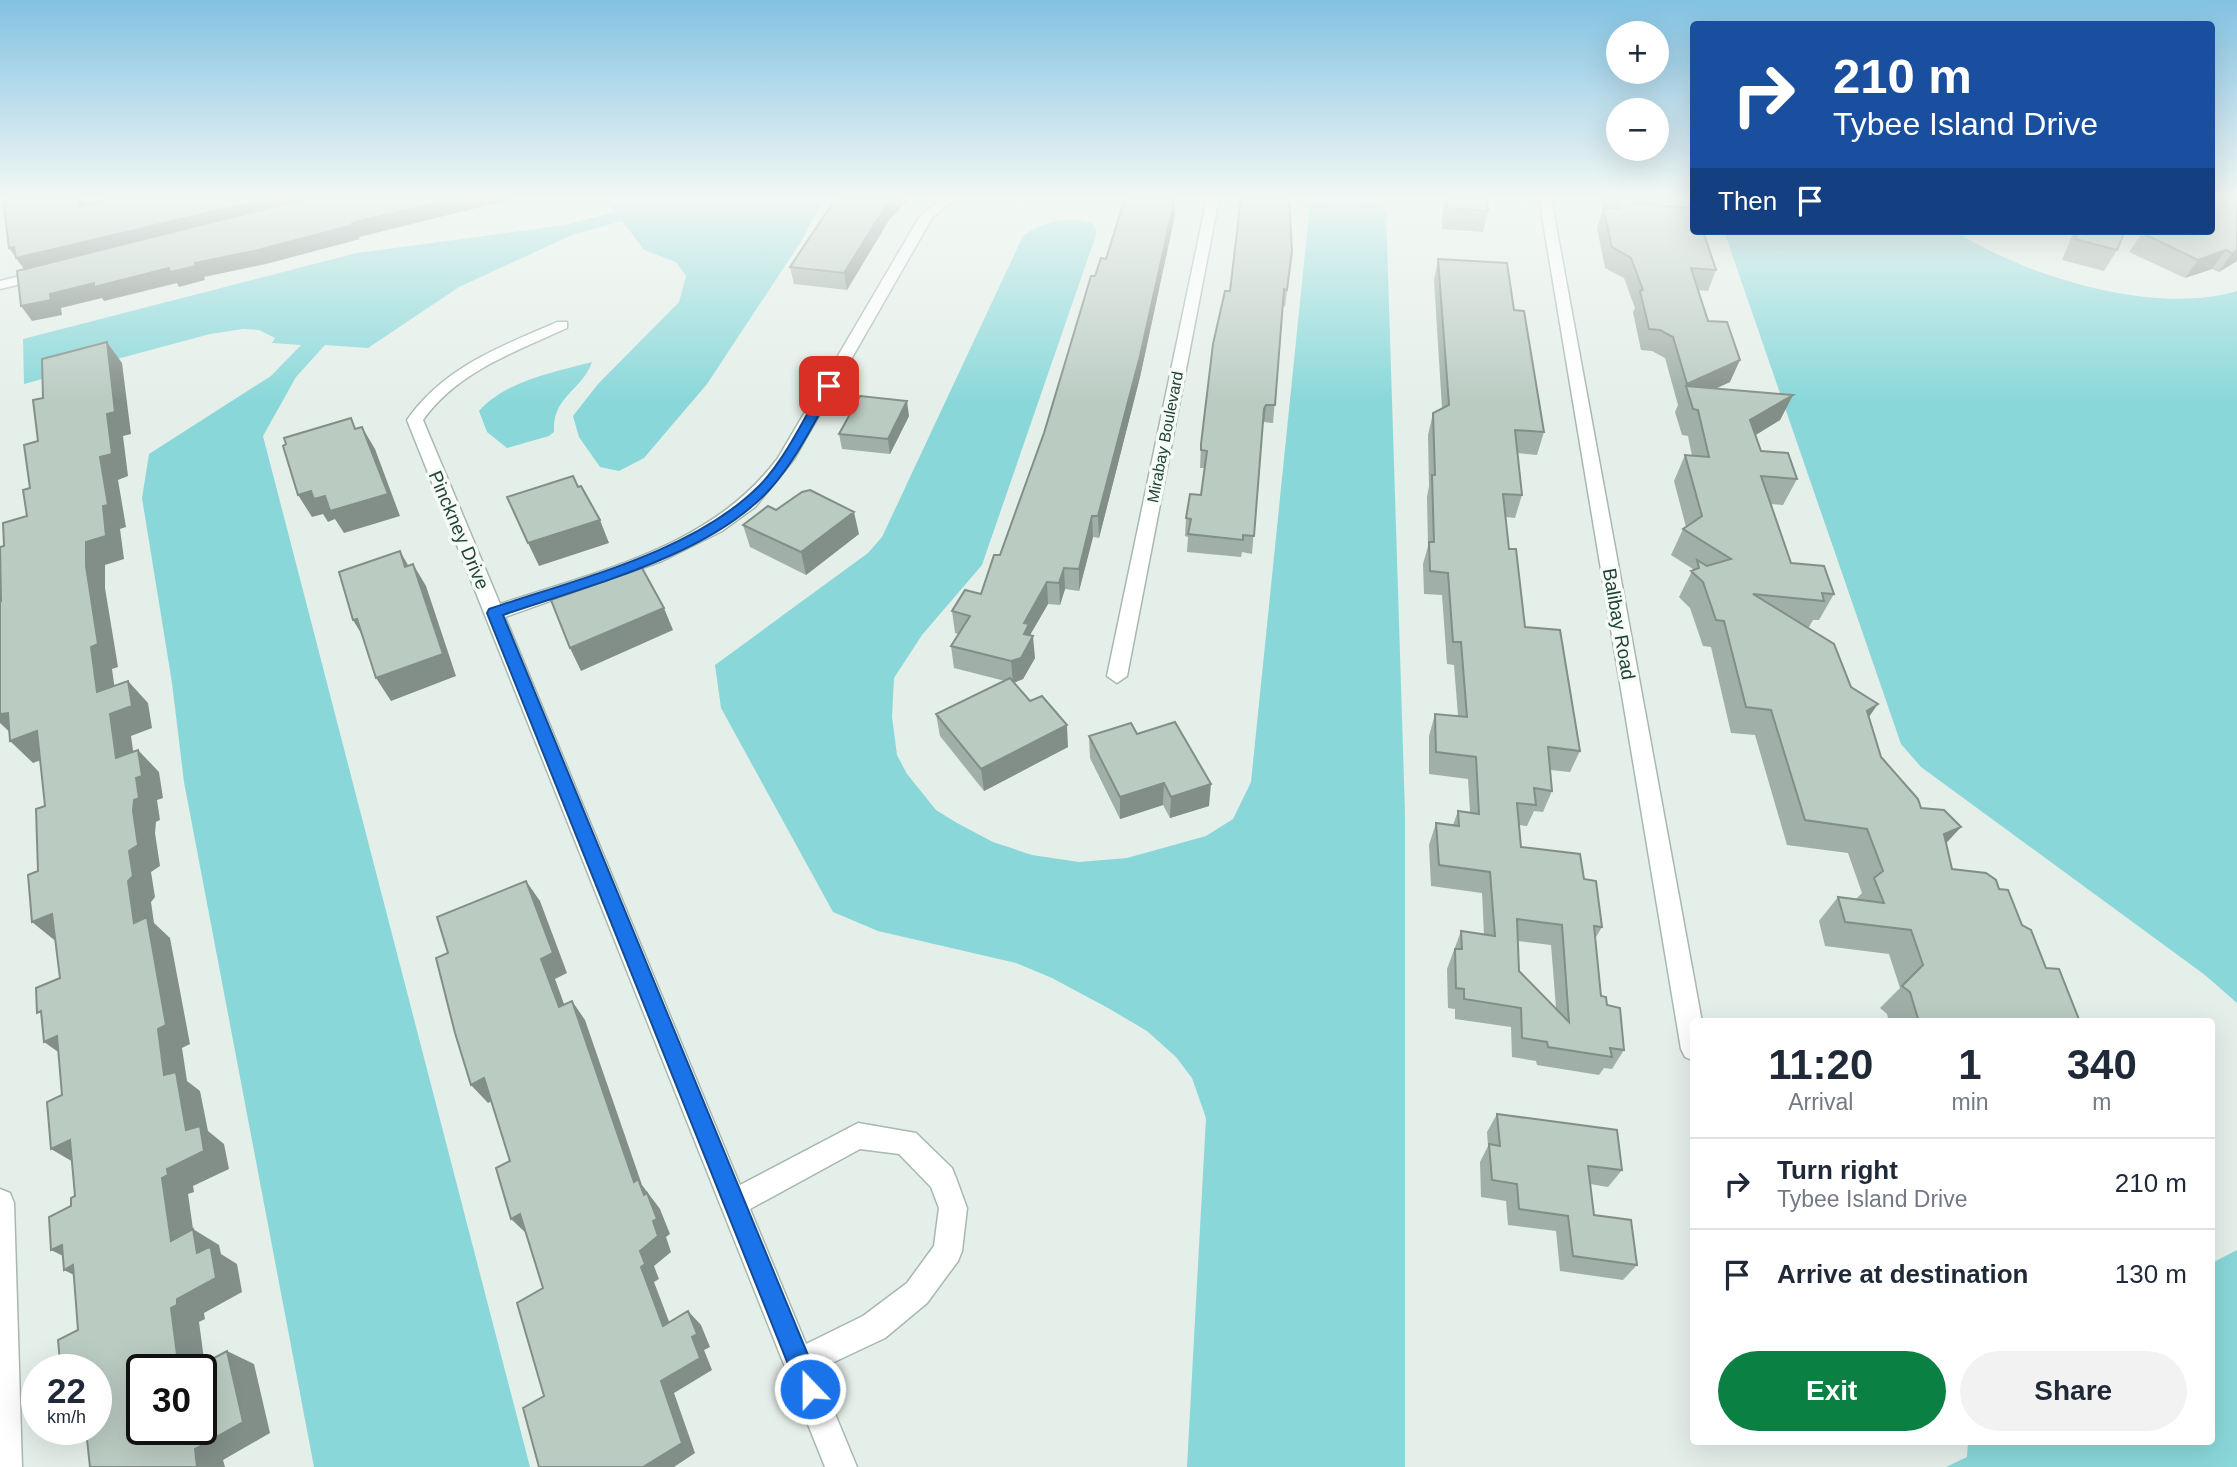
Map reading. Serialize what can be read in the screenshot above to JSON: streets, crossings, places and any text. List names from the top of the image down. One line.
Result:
{"streets":{"street":["Mirabay Boulevard","Pinckney Drive","Balibay Road"]},"page":{"map_buttons":["+","−"],"turn":["210 m","Tybee Island Drive"],"then":"Then","eta":["11:20","Arrival","1","min","340","m"],"list":[{"name":"Turn right","note":"Tybee Island Drive","value":"210 m"},{"name":"Arrive at destination","value":"130 m"}],"buttons":["Exit","Share"],"speed":"22 km/h","limit":"30"}}
